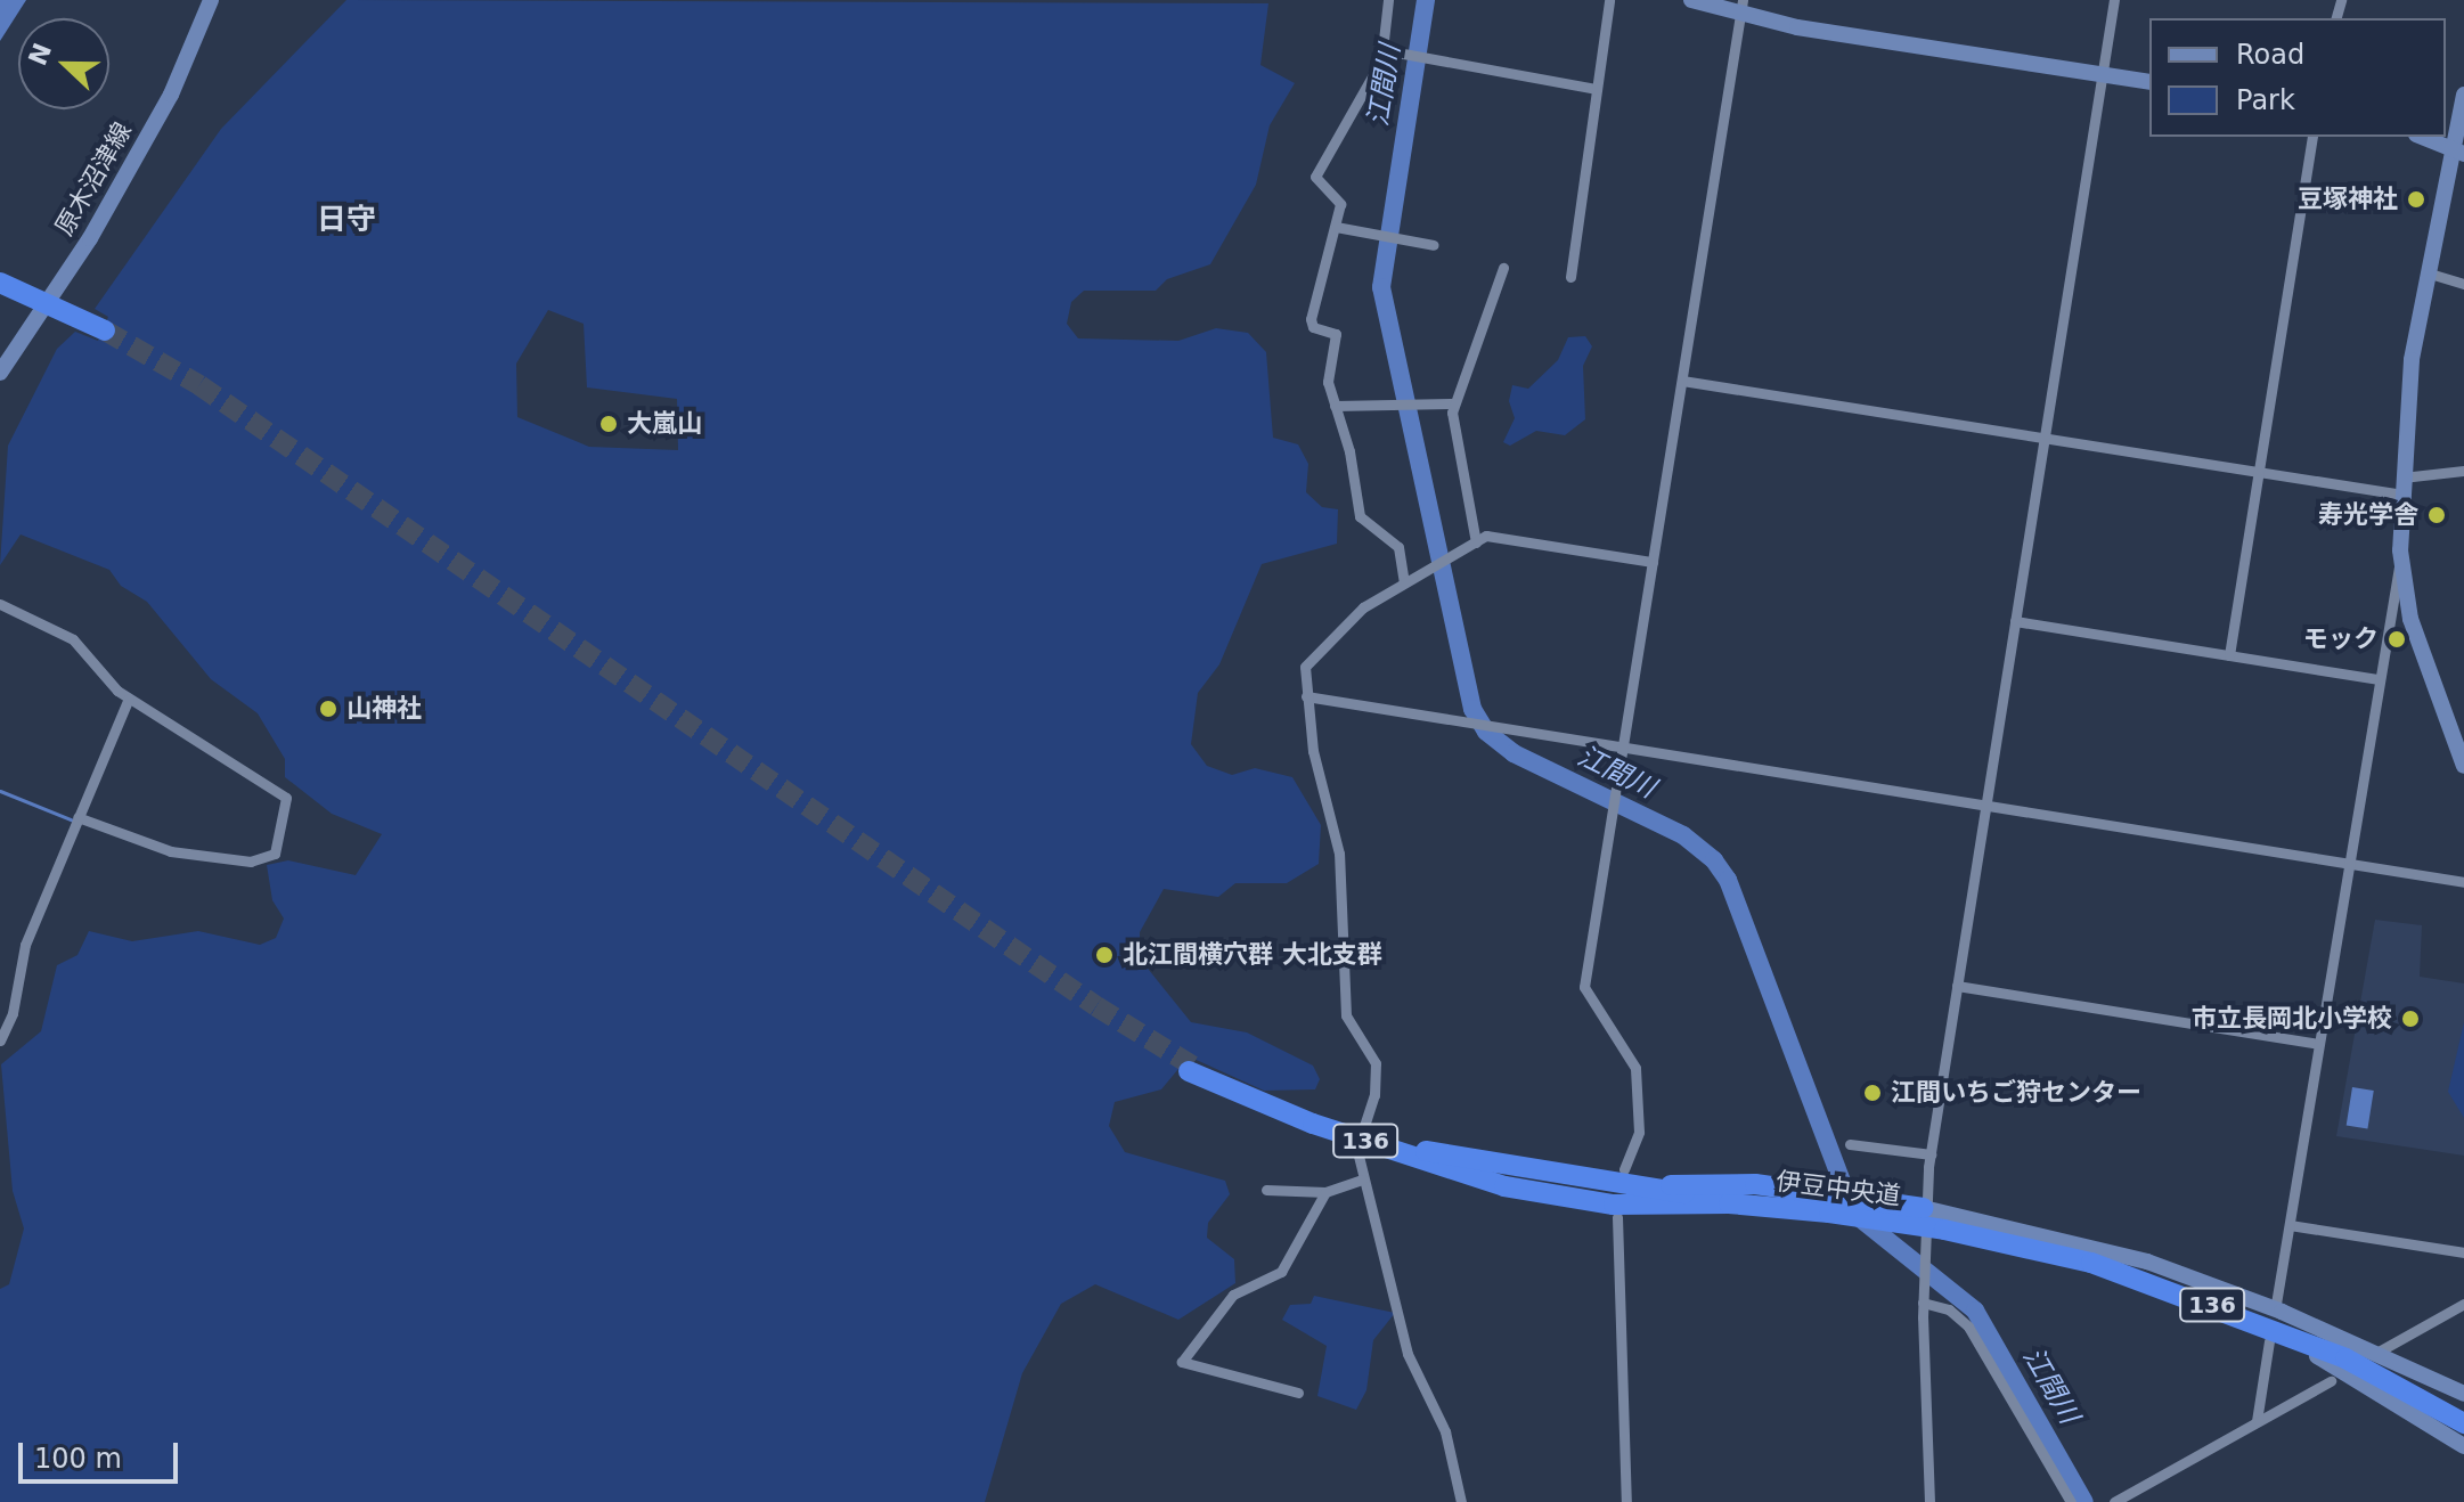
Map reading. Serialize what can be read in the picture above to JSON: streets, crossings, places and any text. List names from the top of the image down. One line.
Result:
{"streets":{"highway":["136","伊豆中央道"],"main road":["原木沼津線"]},"crossings":[["136","伊豆中央道"]],"districts":["日守"],"water":["江間川"],"places":["豆塚神社","大嵐山","寿光学舎","モック","山神社","北江間横穴群 大北支群","市立長岡北小学校","江間いちご狩センター"],"legend":["Road","Park"],"scale_bar":"100 m","north":"left"}
